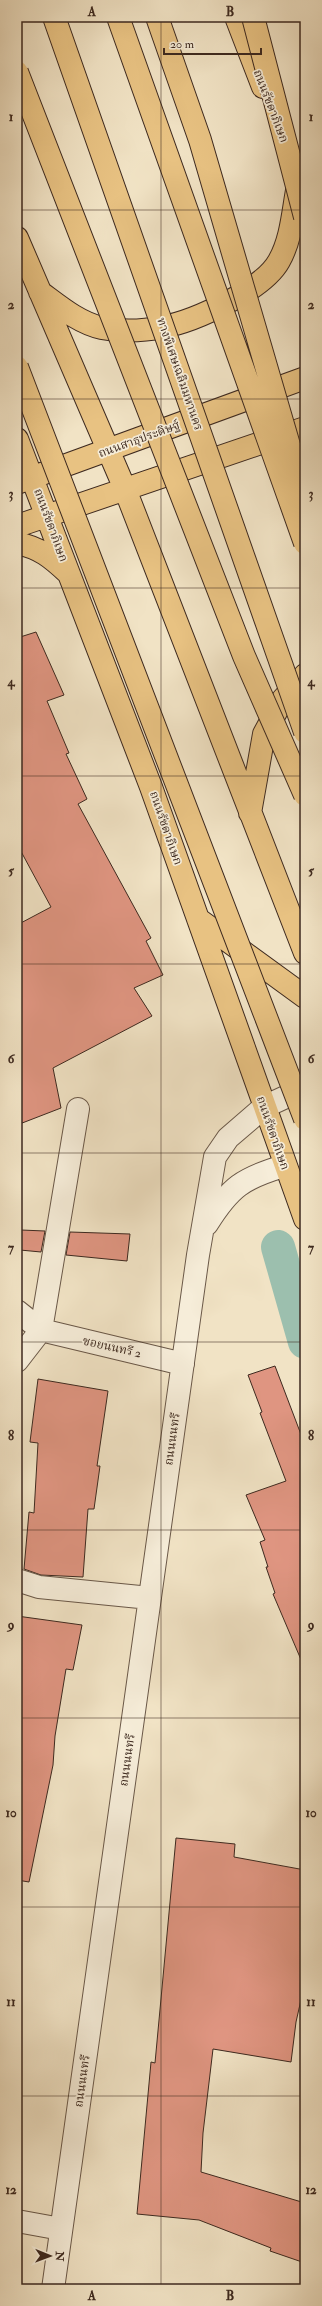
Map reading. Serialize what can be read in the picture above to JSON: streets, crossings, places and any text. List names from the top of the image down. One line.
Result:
{"streets":{"main road":["ถนนรัชดาภิเษก","ทางพิเศษเฉลิมมหานคร","ถนนสาธุประดิษฐ์"],"street":["ซอยนนทรี 2","ถนนนนทรี"]},"crossings":[["ถนนรัชดาภิเษก","ถนนสาธุประดิษฐ์"],["ถนนรัชดาภิเษก","ถนนนนทรี"],["ซอยนนทรี 2","ถนนนนทรี"]],"scale_bar":"20 m","north":"right","grid":{"columns":["A","B"],"rows":["1","2","3","4","5","6","7","8","9","10","11","12"]}}
